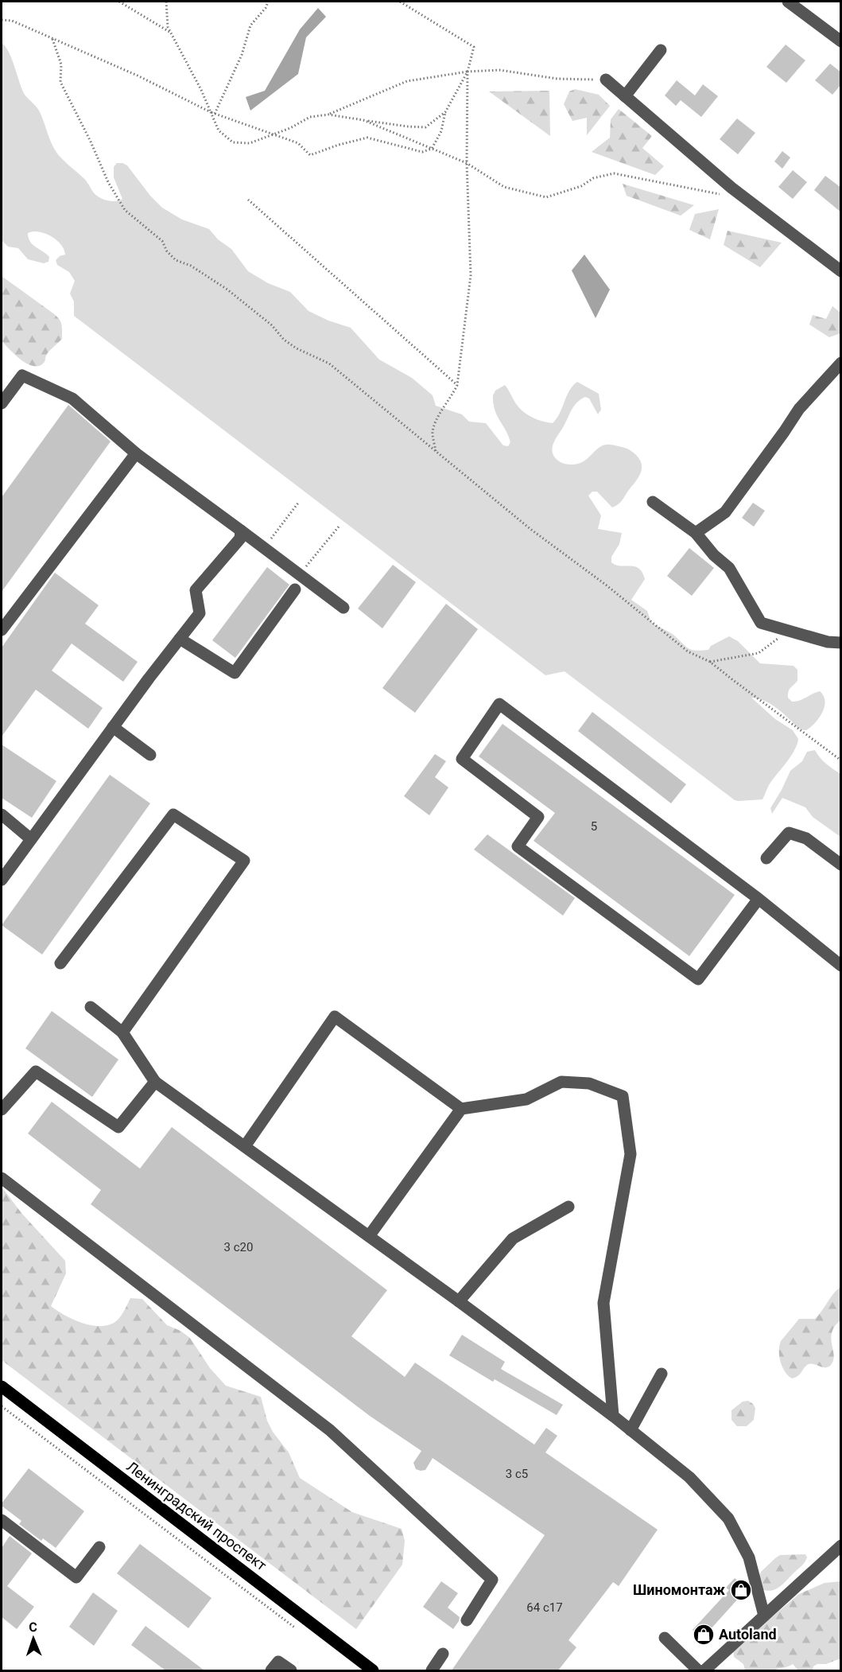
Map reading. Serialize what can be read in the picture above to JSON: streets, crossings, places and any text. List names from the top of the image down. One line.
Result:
{"streets":{"main road":["Ленинградский проспект"]},"places":{"shop":["Шиномонтаж","Autoland"]},"house_numbers":["5","3 с20","3 с5","64 с17"],"north":"top"}
